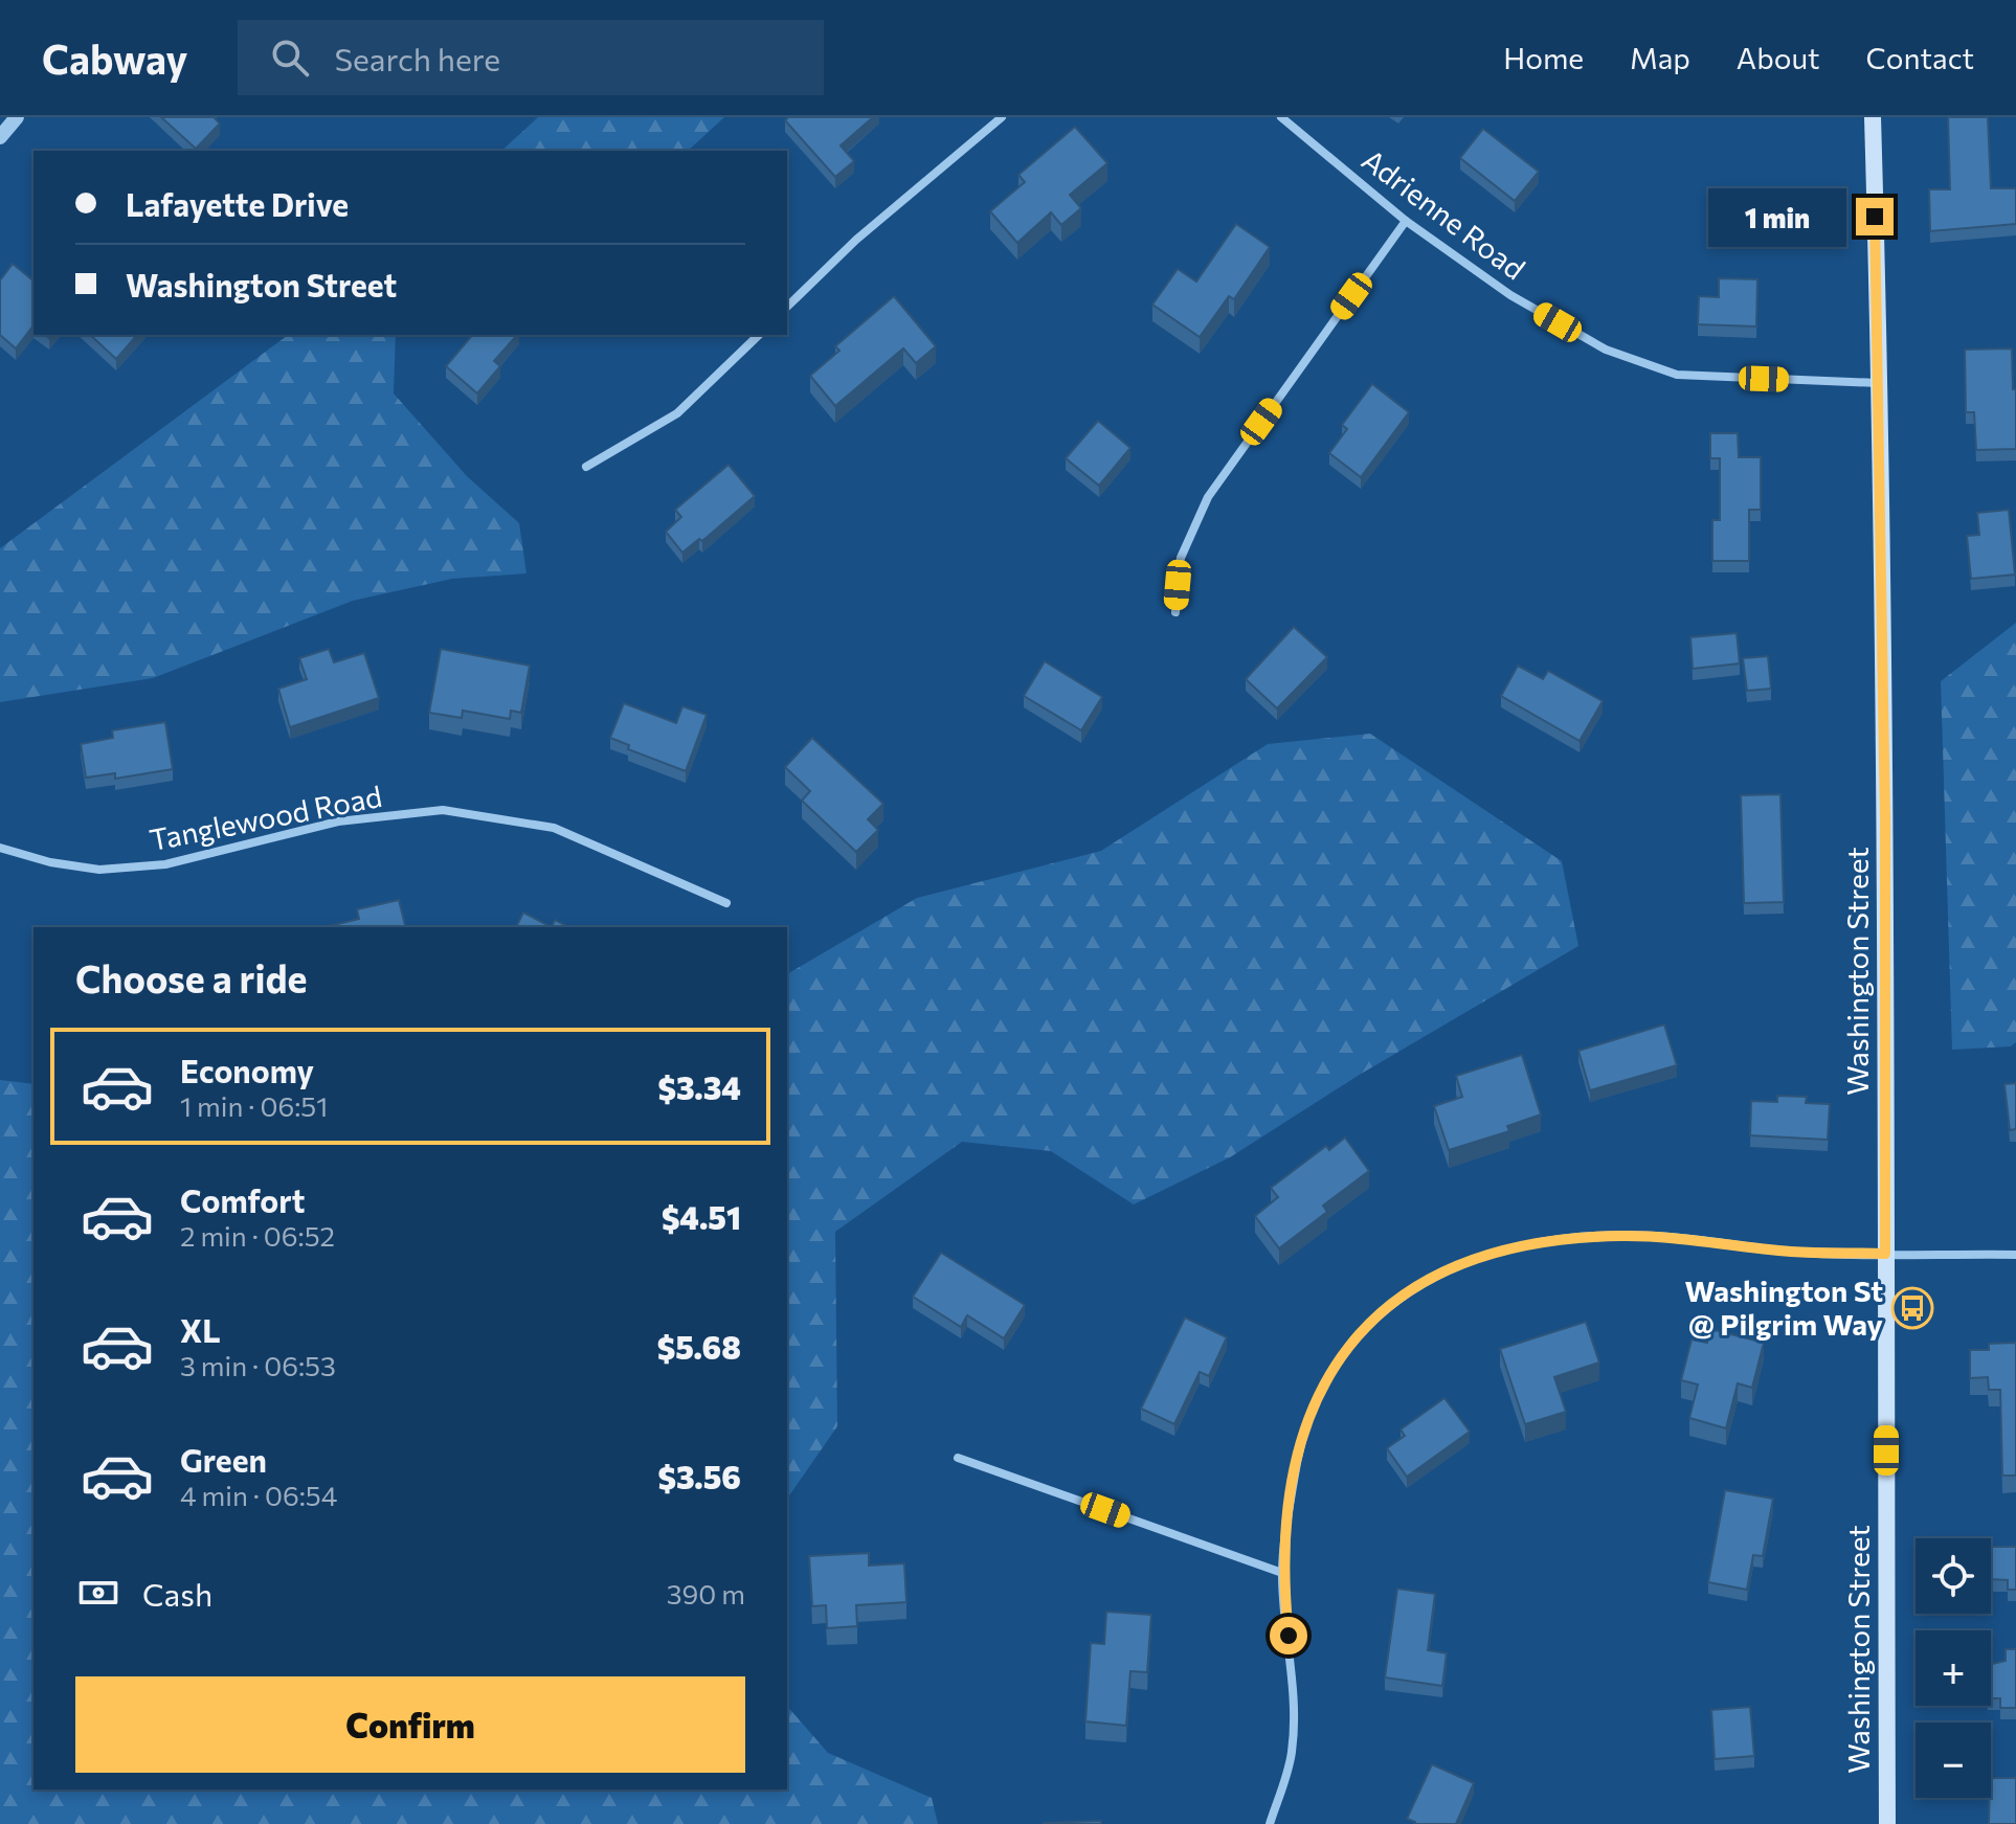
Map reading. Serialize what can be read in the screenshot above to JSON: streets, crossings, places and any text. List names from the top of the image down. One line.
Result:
{"streets":{"main road":["Washington Street"],"street":["Adrienne Road","Tanglewood Road"]},"crossings":[["Adrienne Road","Washington Street"]],"places":{"bus stop":["Washington St @ Pilgrim Way"]},"page":{"header":"Cabway","search":"Search here","nav":["Home","Map","About","Contact"],"banner":["Lafayette Drive","Washington Street"],"bubble":"1 min","heading":"Choose a ride","list":[{"name":"Economy","note":"1 min · 06:51","value":"$3.34"},{"name":"Comfort","note":"2 min · 06:52","value":"$4.51"},{"name":"XL","note":"3 min · 06:53","value":"$5.68"},{"name":"Green","note":"4 min · 06:54","value":"$3.56"}],"map_buttons":["+","−"],"pay":["Cash","390 m"],"buttons":"Confirm"}}
